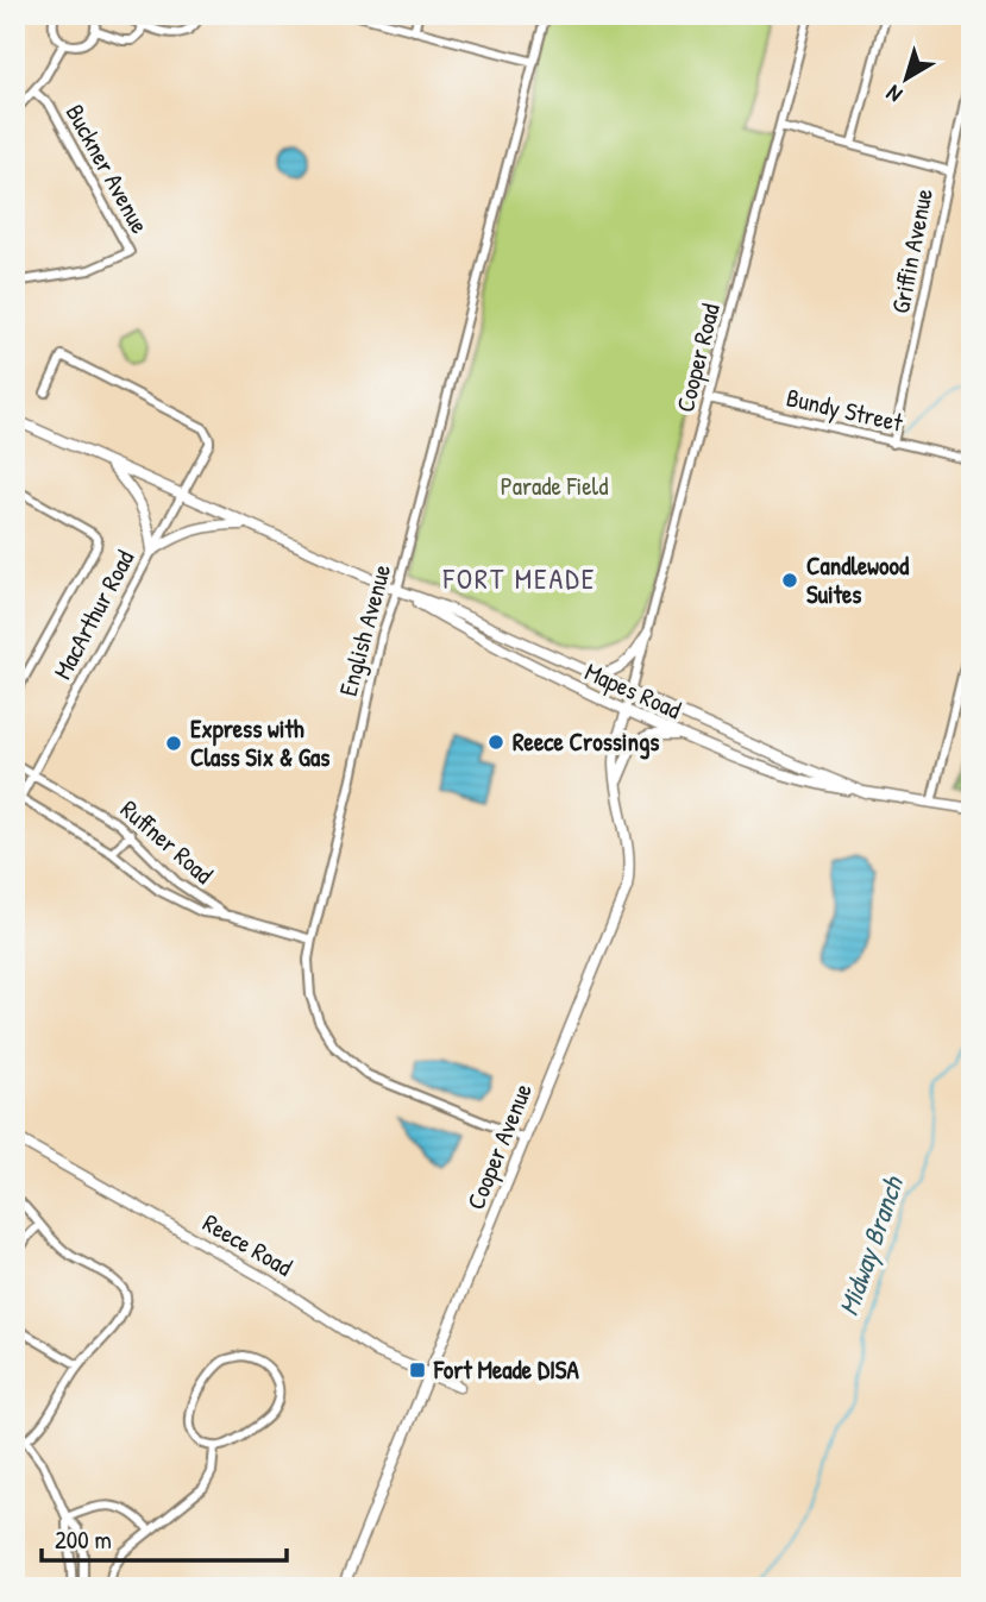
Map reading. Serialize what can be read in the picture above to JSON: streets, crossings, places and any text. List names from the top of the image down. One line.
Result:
{"streets":{"street":["Buckner Avenue","Griffin Avenue","Cooper Road","Bundy Street","MacArthur Road","English Avenue","Mapes Road","Ruffner Road","Cooper Avenue","Reece Road"]},"crossings":[["Griffin Avenue","Bundy Street"],["Cooper Road","Bundy Street"],["Cooper Road","Mapes Road"],["Cooper Road","Cooper Avenue"],["MacArthur Road","Mapes Road"],["MacArthur Road","Ruffner Road"],["English Avenue","Mapes Road"],["English Avenue","Ruffner Road"],["English Avenue","Cooper Avenue"],["Mapes Road","Cooper Avenue"],["Cooper Avenue","Reece Road"]],"districts":["FORT MEADE"],"water":["Midway Branch"],"parks":["Parade Field"],"places":{"other":["Candlewood Suites","Reece Crossings","Express with Class Six & Gas"],"transit":["Fort Meade DISA"]},"scale_bar":"200 m","north":"bottom left"}
